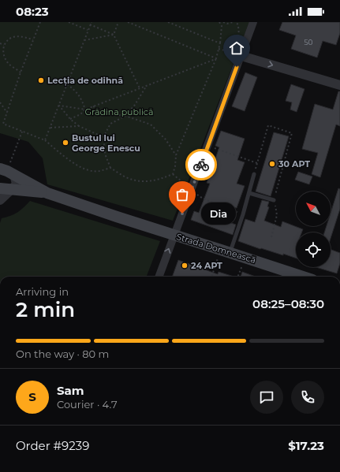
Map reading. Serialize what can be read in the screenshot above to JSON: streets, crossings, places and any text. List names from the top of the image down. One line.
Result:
{"streets":{"main road":["Strada Domnească"]},"parks":["Grădina publică"],"places":["Lecția de odihnă","Bustul lui George Enescu","30 APT","Dia","24 APT"],"house_numbers":["50"],"north":"top left","page":{"status":"08:23","bubble":"Dia","heading":["2 min","Arriving in","08:25–08:30"],"panel":["Sam","Courier · 4.7","Order #9239","$17.23"],"bar":"On the way · 80 m","round":"S"}}
